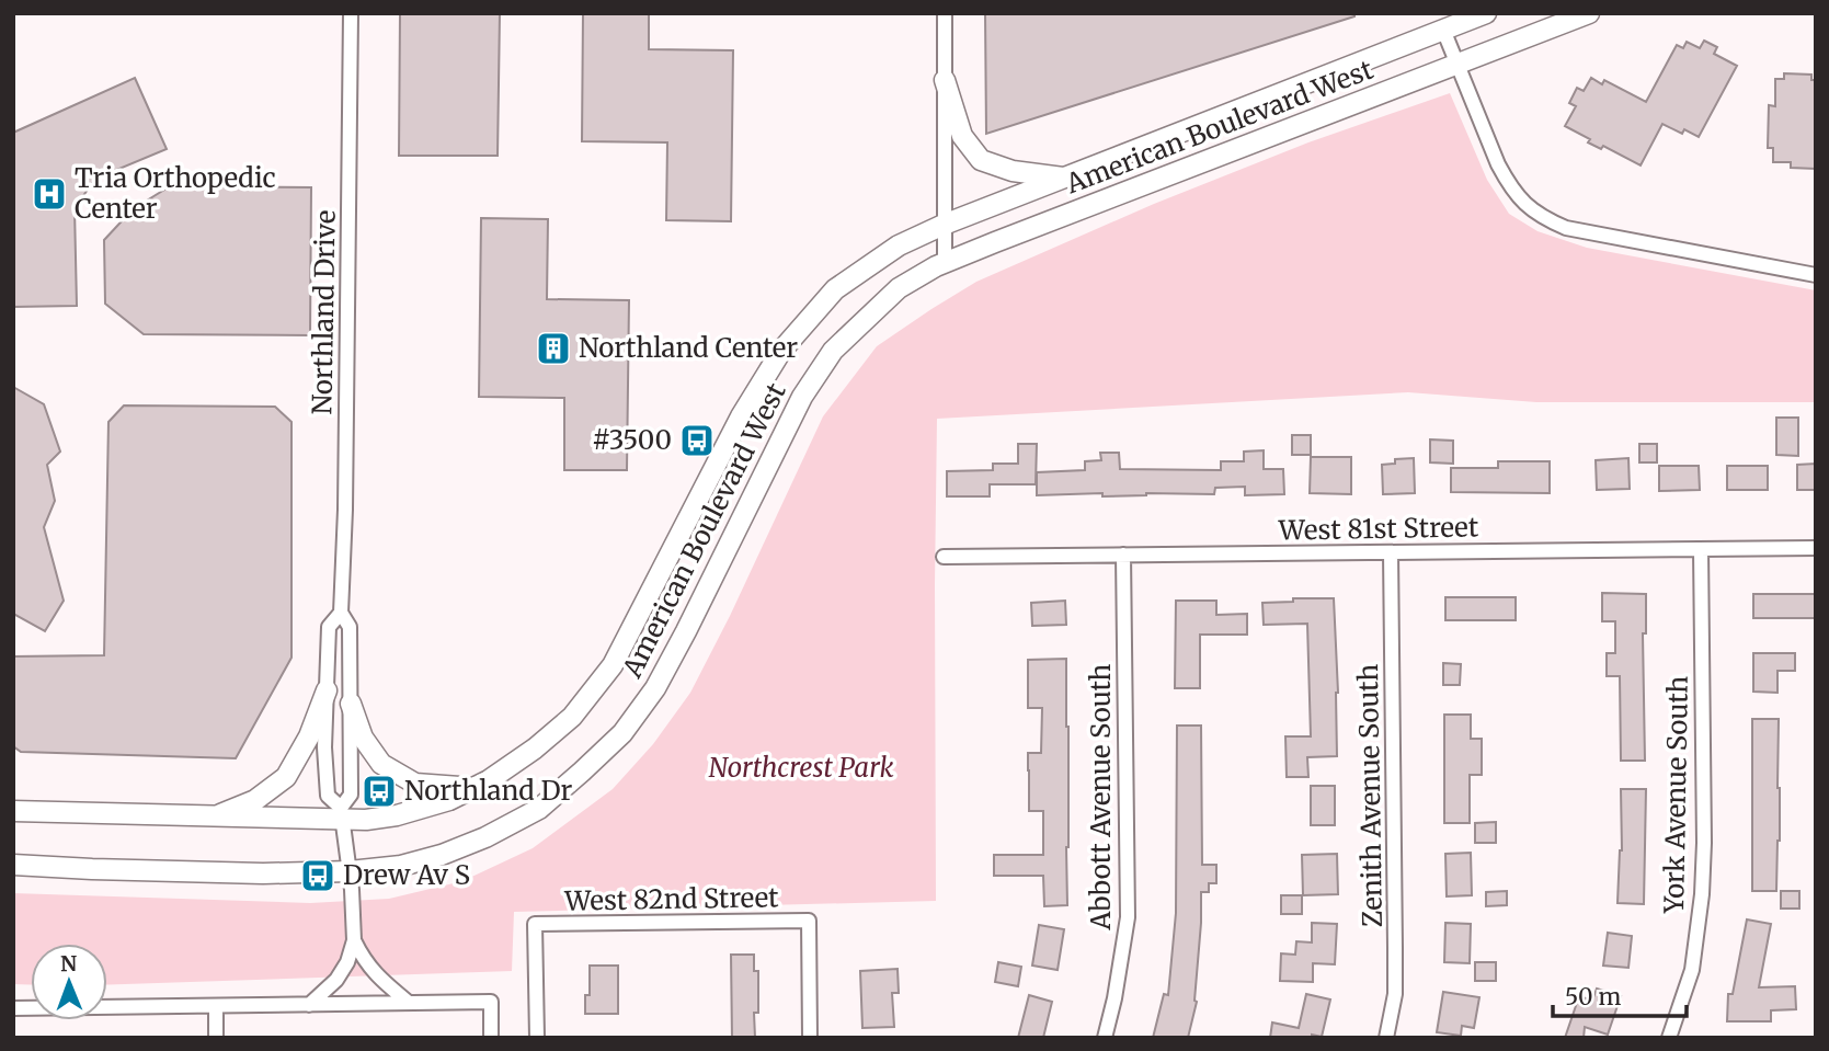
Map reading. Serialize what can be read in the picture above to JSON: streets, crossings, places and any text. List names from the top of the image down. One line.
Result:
{"streets":{"main road":["American Boulevard West"],"street":["Northland Drive","West 81st Street","York Avenue South","Zenith Avenue South","Abbott Avenue South","West 82nd Street"]},"crossings":[["American Boulevard West","Northland Drive"],["West 81st Street","York Avenue South"],["West 81st Street","Zenith Avenue South"],["West 81st Street","Abbott Avenue South"]],"parks":["Northcrest Park"],"places":{"hospital":["Tria Orthopedic Center"],"building":["Northland Center"],"bus stop":["#3500","Northland Dr","Drew Av S"]},"scale_bar":"50 m","north":"top"}
